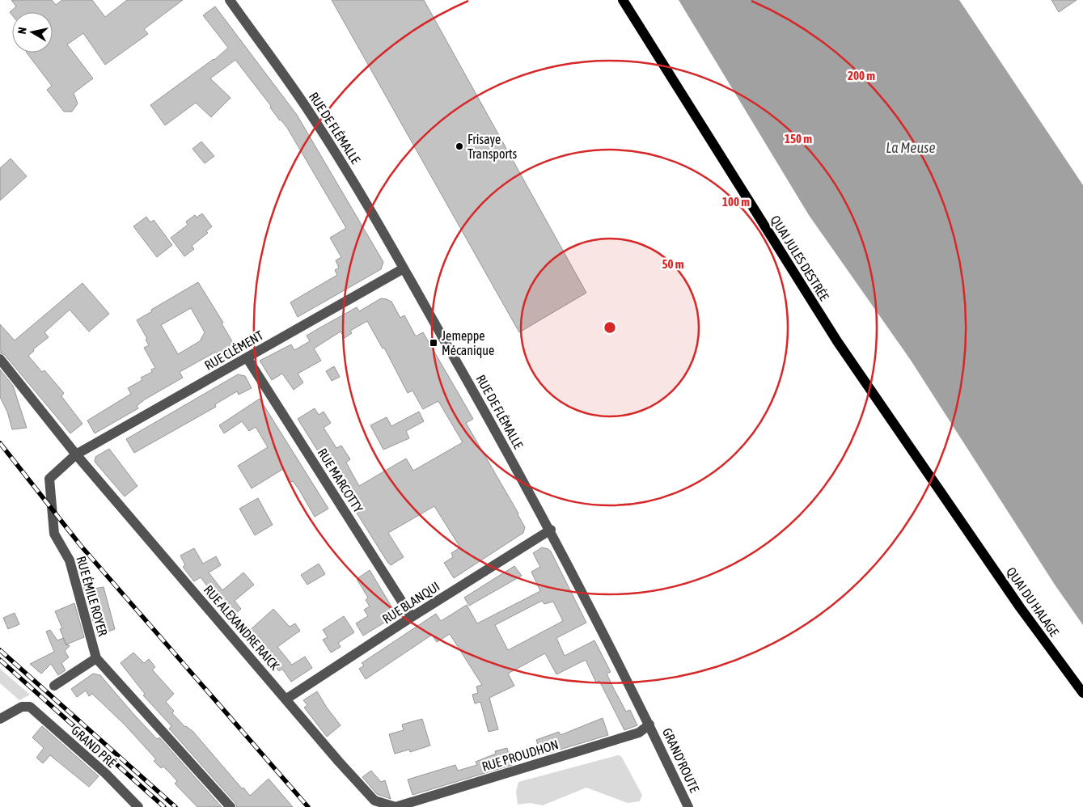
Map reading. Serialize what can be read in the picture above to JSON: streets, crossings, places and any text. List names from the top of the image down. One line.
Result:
{"streets":{"main road":["QUAI JULES DESTRÉE","QUAI DU HALAGE"],"street":["RUE DE FLÉMALLE","RUE CLÉMENT","RUE MARCOTTY","RUE ÉMILE ROYER","RUE BLANQUI","RUE ALEXANDRE RAICK","GRAND PRÉ","RUE PROUDHON","GRAND'ROUTE"]},"crossings":[["RUE DE FLÉMALLE","RUE CLÉMENT"],["RUE DE FLÉMALLE","RUE BLANQUI"],["RUE DE FLÉMALLE","RUE PROUDHON"],["RUE DE FLÉMALLE","GRAND'ROUTE"],["QUAI JULES DESTRÉE","QUAI DU HALAGE"],["RUE CLÉMENT","RUE MARCOTTY"],["RUE CLÉMENT","RUE ÉMILE ROYER"],["RUE CLÉMENT","RUE ALEXANDRE RAICK"],["RUE MARCOTTY","RUE BLANQUI"],["RUE ÉMILE ROYER","RUE ALEXANDRE RAICK"],["RUE BLANQUI","RUE ALEXANDRE RAICK"],["RUE ALEXANDRE RAICK","RUE PROUDHON"],["RUE PROUDHON","GRAND'ROUTE"]],"water":["La Meuse"],"places":{"other":["Frisaye Transports"],"transit":["Jemeppe Mécanique"]},"north":"left","rings":["200 m","150 m","100 m","50 m"]}
